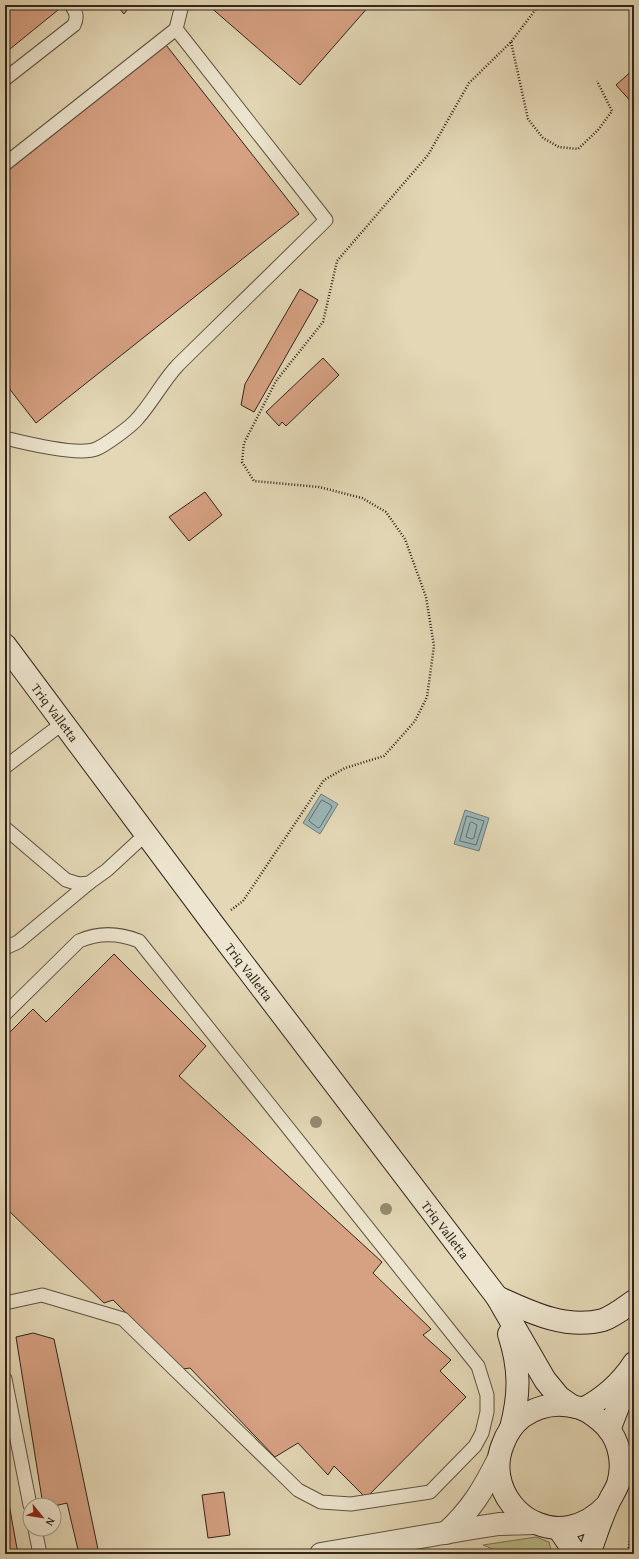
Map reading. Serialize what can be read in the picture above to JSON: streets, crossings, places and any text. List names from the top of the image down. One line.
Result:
{"streets":{"street":["Triq Valletta"]},"north":"bottom right"}
